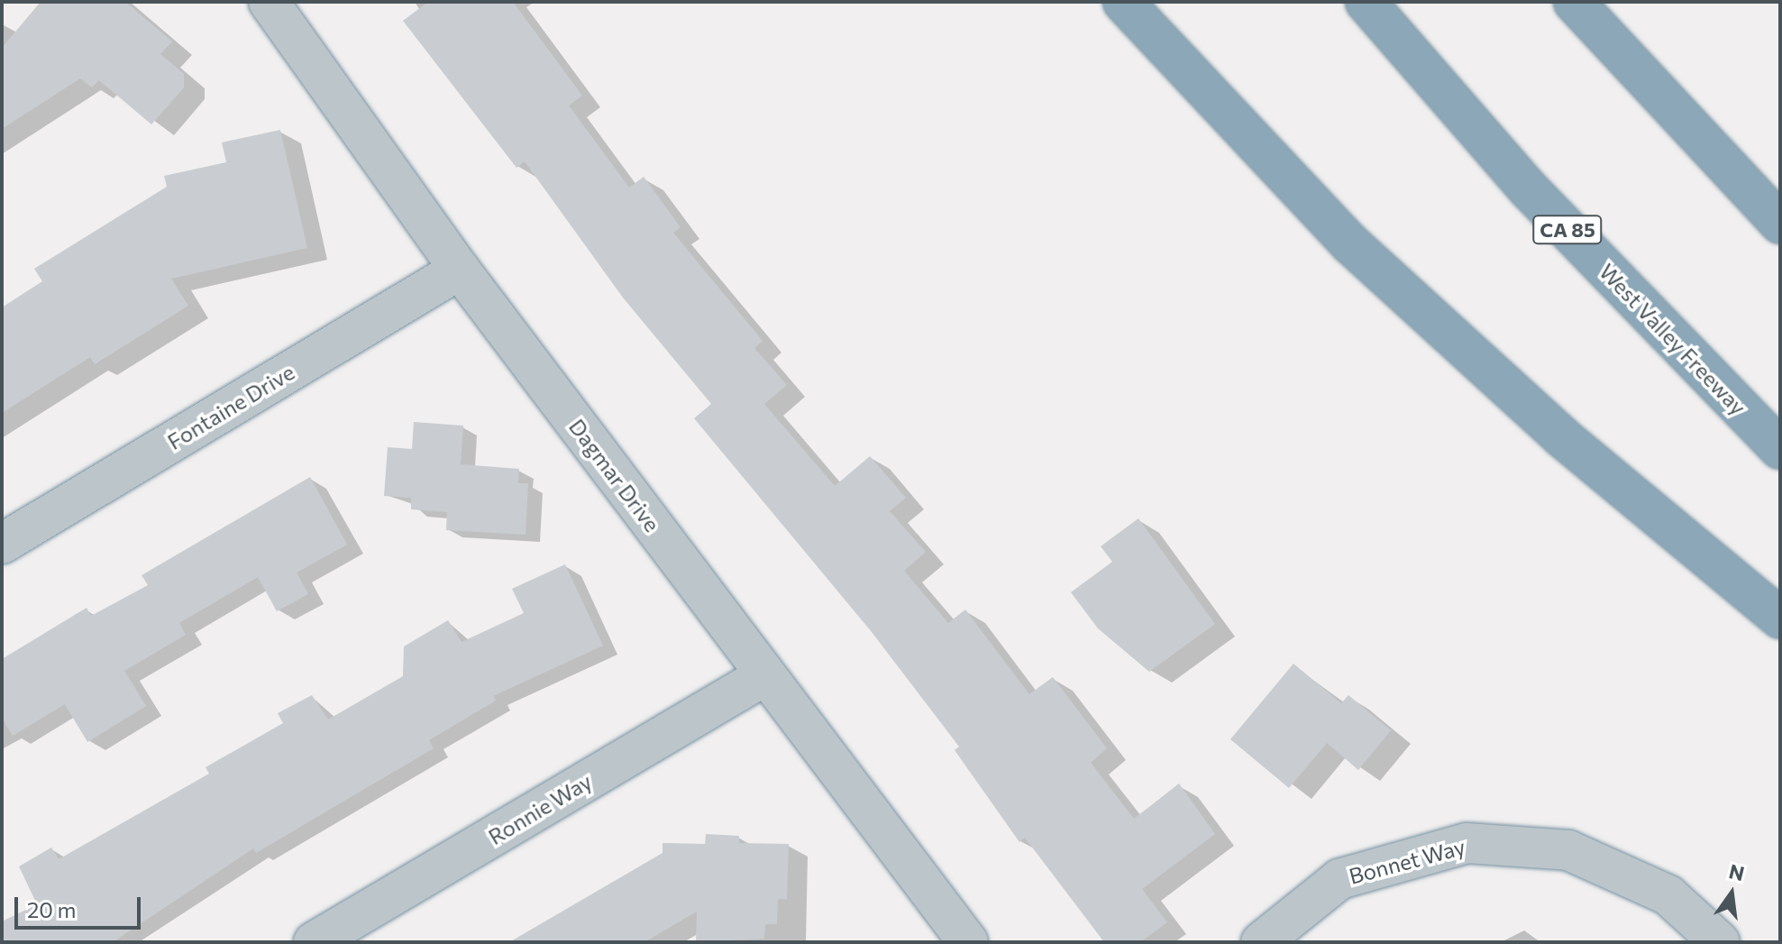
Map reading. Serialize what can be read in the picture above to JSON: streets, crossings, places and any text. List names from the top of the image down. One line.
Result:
{"streets":{"highway":["CA 85","West Valley Freeway"],"street":["Fontaine Drive","Dagmar Drive","Ronnie Way","Bonnet Way"]},"crossings":[["Fontaine Drive","Dagmar Drive"],["Dagmar Drive","Ronnie Way"]],"scale_bar":"20 m","north":"top"}
